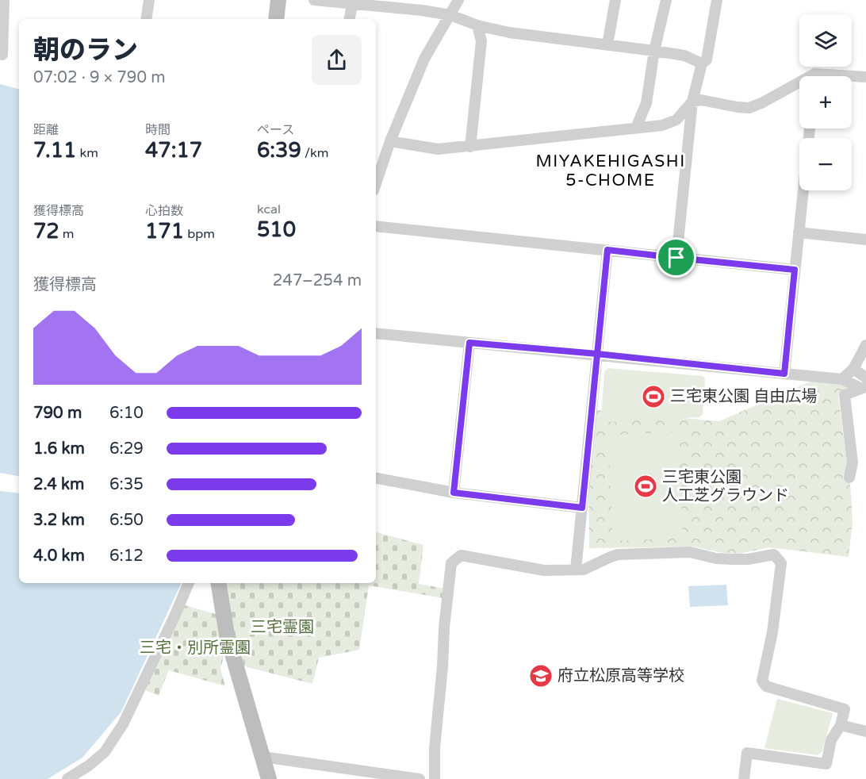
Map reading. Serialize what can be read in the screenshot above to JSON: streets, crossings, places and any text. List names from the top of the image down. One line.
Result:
{"districts":["MIYAKEHIGASHI 5-CHOME"],"parks":["三宅霊園","三宅・別所霊園"],"places":{"sports":["三宅東公園 自由広場","三宅東公園 人工芝グラウンド"],"school or university":["府立松原高等学校"]},"page":{"map_buttons":["+","−"],"heading":["朝のラン","07:02 · 9 × 790 m"],"stats":[["距離","7.11 km"],["時間","47:17"],["ペース","6:39 /km"],["獲得標高","72 m"],["心拍数","171 bpm"],["kcal","510"]],"chart":["獲得標高","247–254 m"],"list":[{"name":"790 m","note":"6:10"},{"name":"1.6 km","note":"6:29"},{"name":"2.4 km","note":"6:35"},{"name":"3.2 km","note":"6:50"},{"name":"4.0 km","note":"6:12"}]}}
